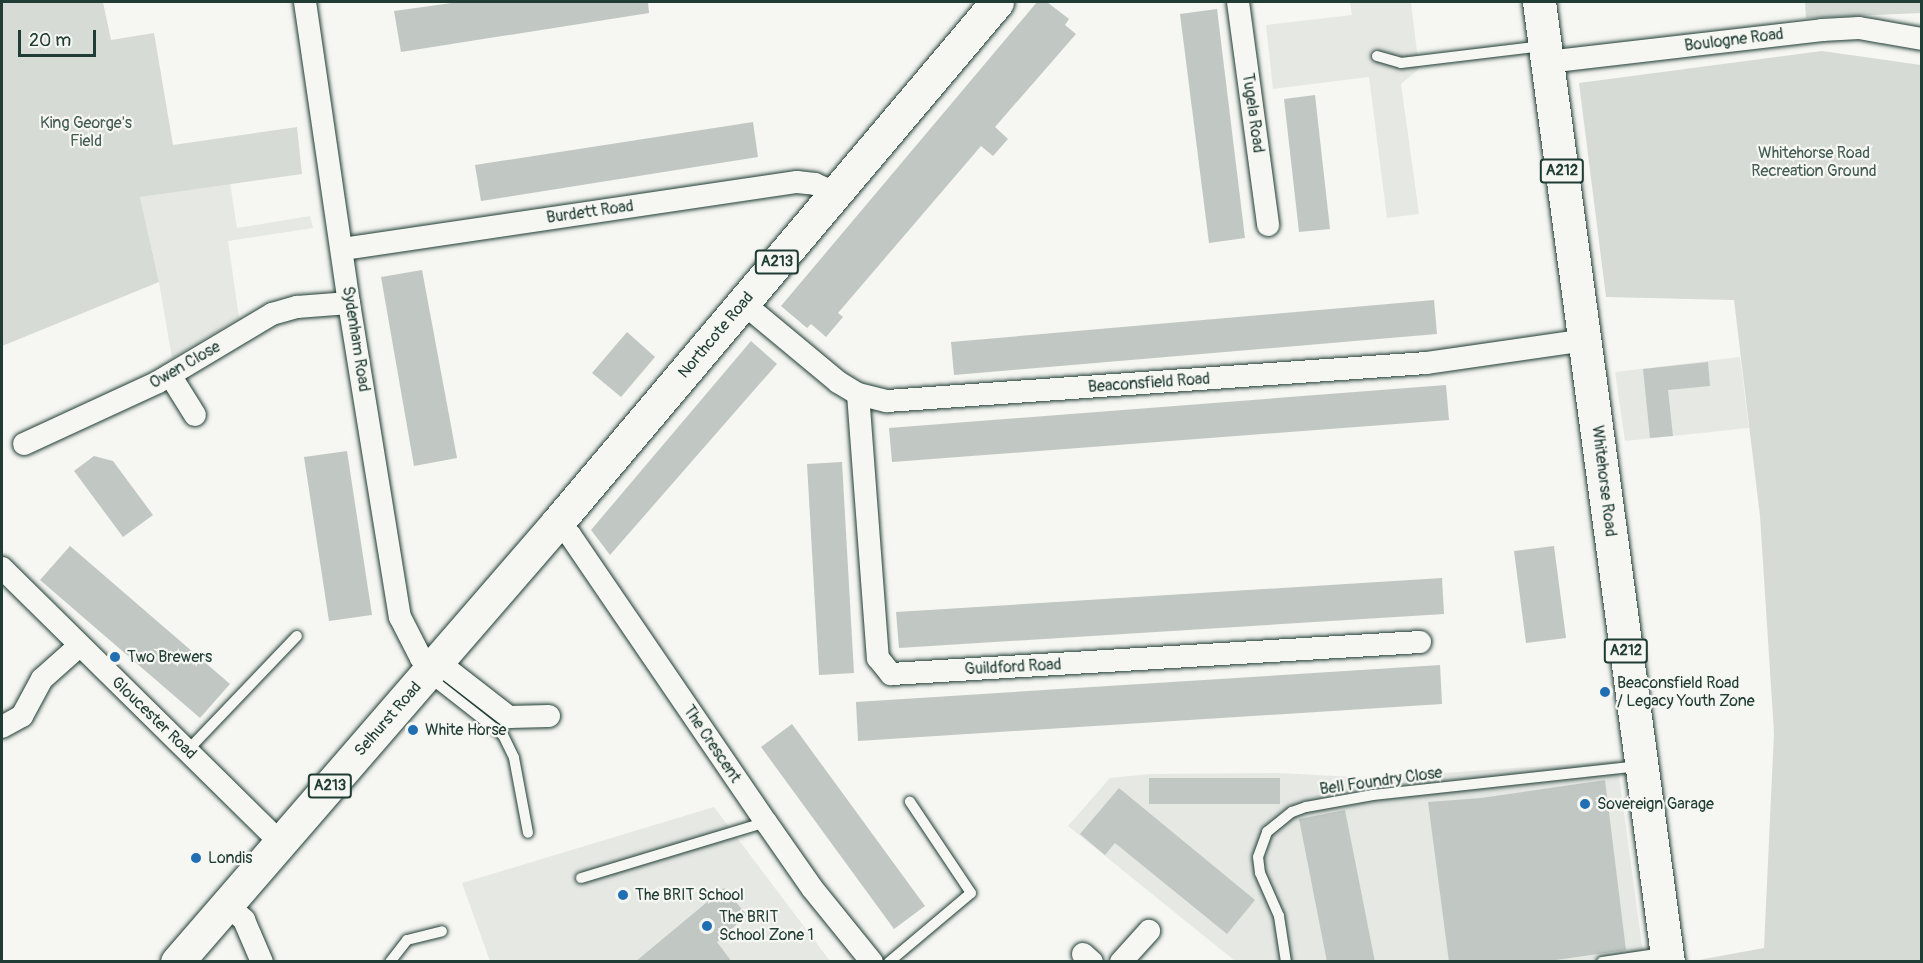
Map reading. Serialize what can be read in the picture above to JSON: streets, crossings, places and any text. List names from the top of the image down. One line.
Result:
{"streets":{"main road":["A212","A213","Northcote Road","Whitehorse Road","Selhurst Road"],"street":["Boulogne Road","Tugela Road","Burdett Road","Sydenham Road","Owen Close","Beaconsfield Road","Guildford Road","Gloucester Road","The Crescent"],"lane":["Bell Foundry Close"]},"crossings":[["Boulogne Road","Whitehorse Road"],["Burdett Road","Northcote Road"],["Burdett Road","Sydenham Road"],["Northcote Road","Sydenham Road"],["Northcote Road","Beaconsfield Road"],["Northcote Road","Selhurst Road"],["Northcote Road","The Crescent"],["Sydenham Road","Owen Close"],["Sydenham Road","Selhurst Road"],["Beaconsfield Road","Whitehorse Road"],["Beaconsfield Road","Guildford Road"],["Whitehorse Road","Bell Foundry Close"],["Gloucester Road","Selhurst Road"]],"parks":["King George's Field","Whitehorse Road Recreation Ground"],"places":["Two Brewers","Beaconsfield Road / Legacy Youth Zone","White Horse","Sovereign Garage","Londis","The BRIT School","The BRIT School Zone 1"],"scale_bar":"20 m"}
